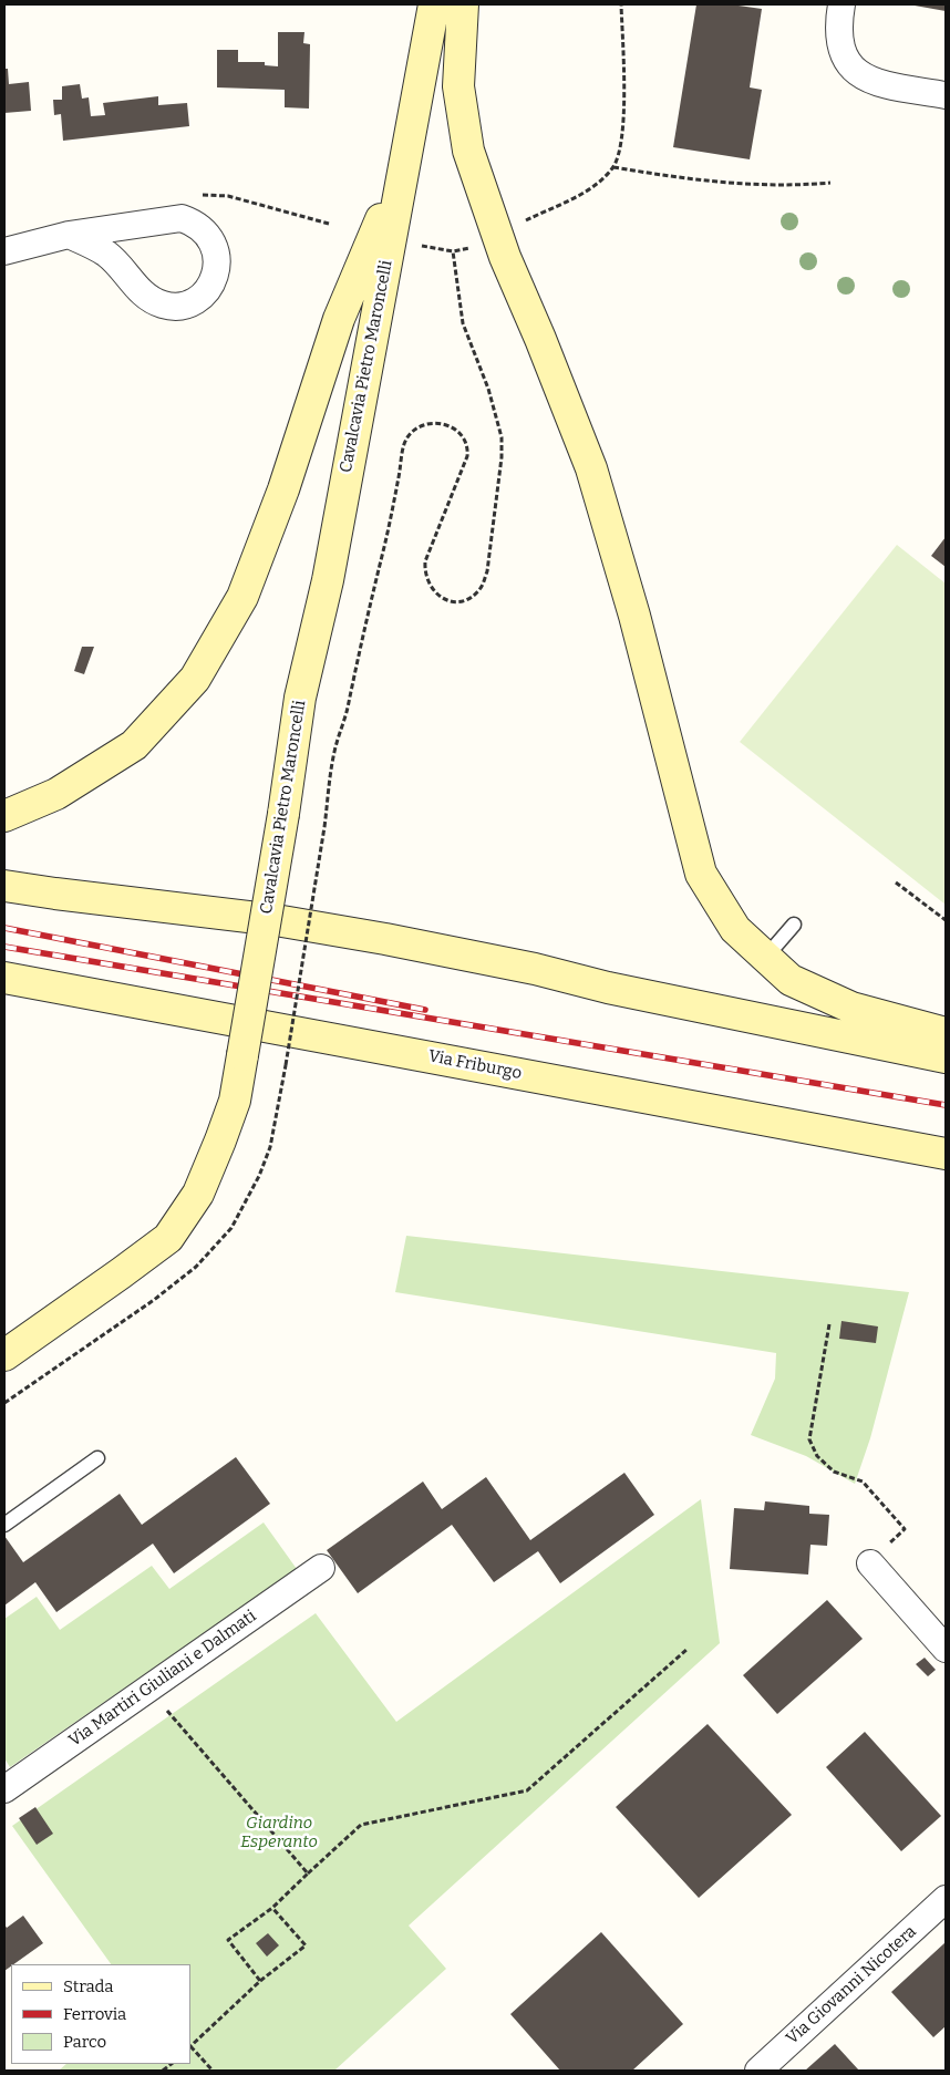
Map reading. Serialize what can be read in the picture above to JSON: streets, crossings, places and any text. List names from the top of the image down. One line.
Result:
{"streets":{"main road":["Cavalcavia Pietro Maroncelli","Via Friburgo"],"street":["Via Martiri Giuliani e Dalmati","Via Giovanni Nicotera"]},"parks":["Giardino Esperanto"],"legend":["Strada","Ferrovia","Parco"]}
